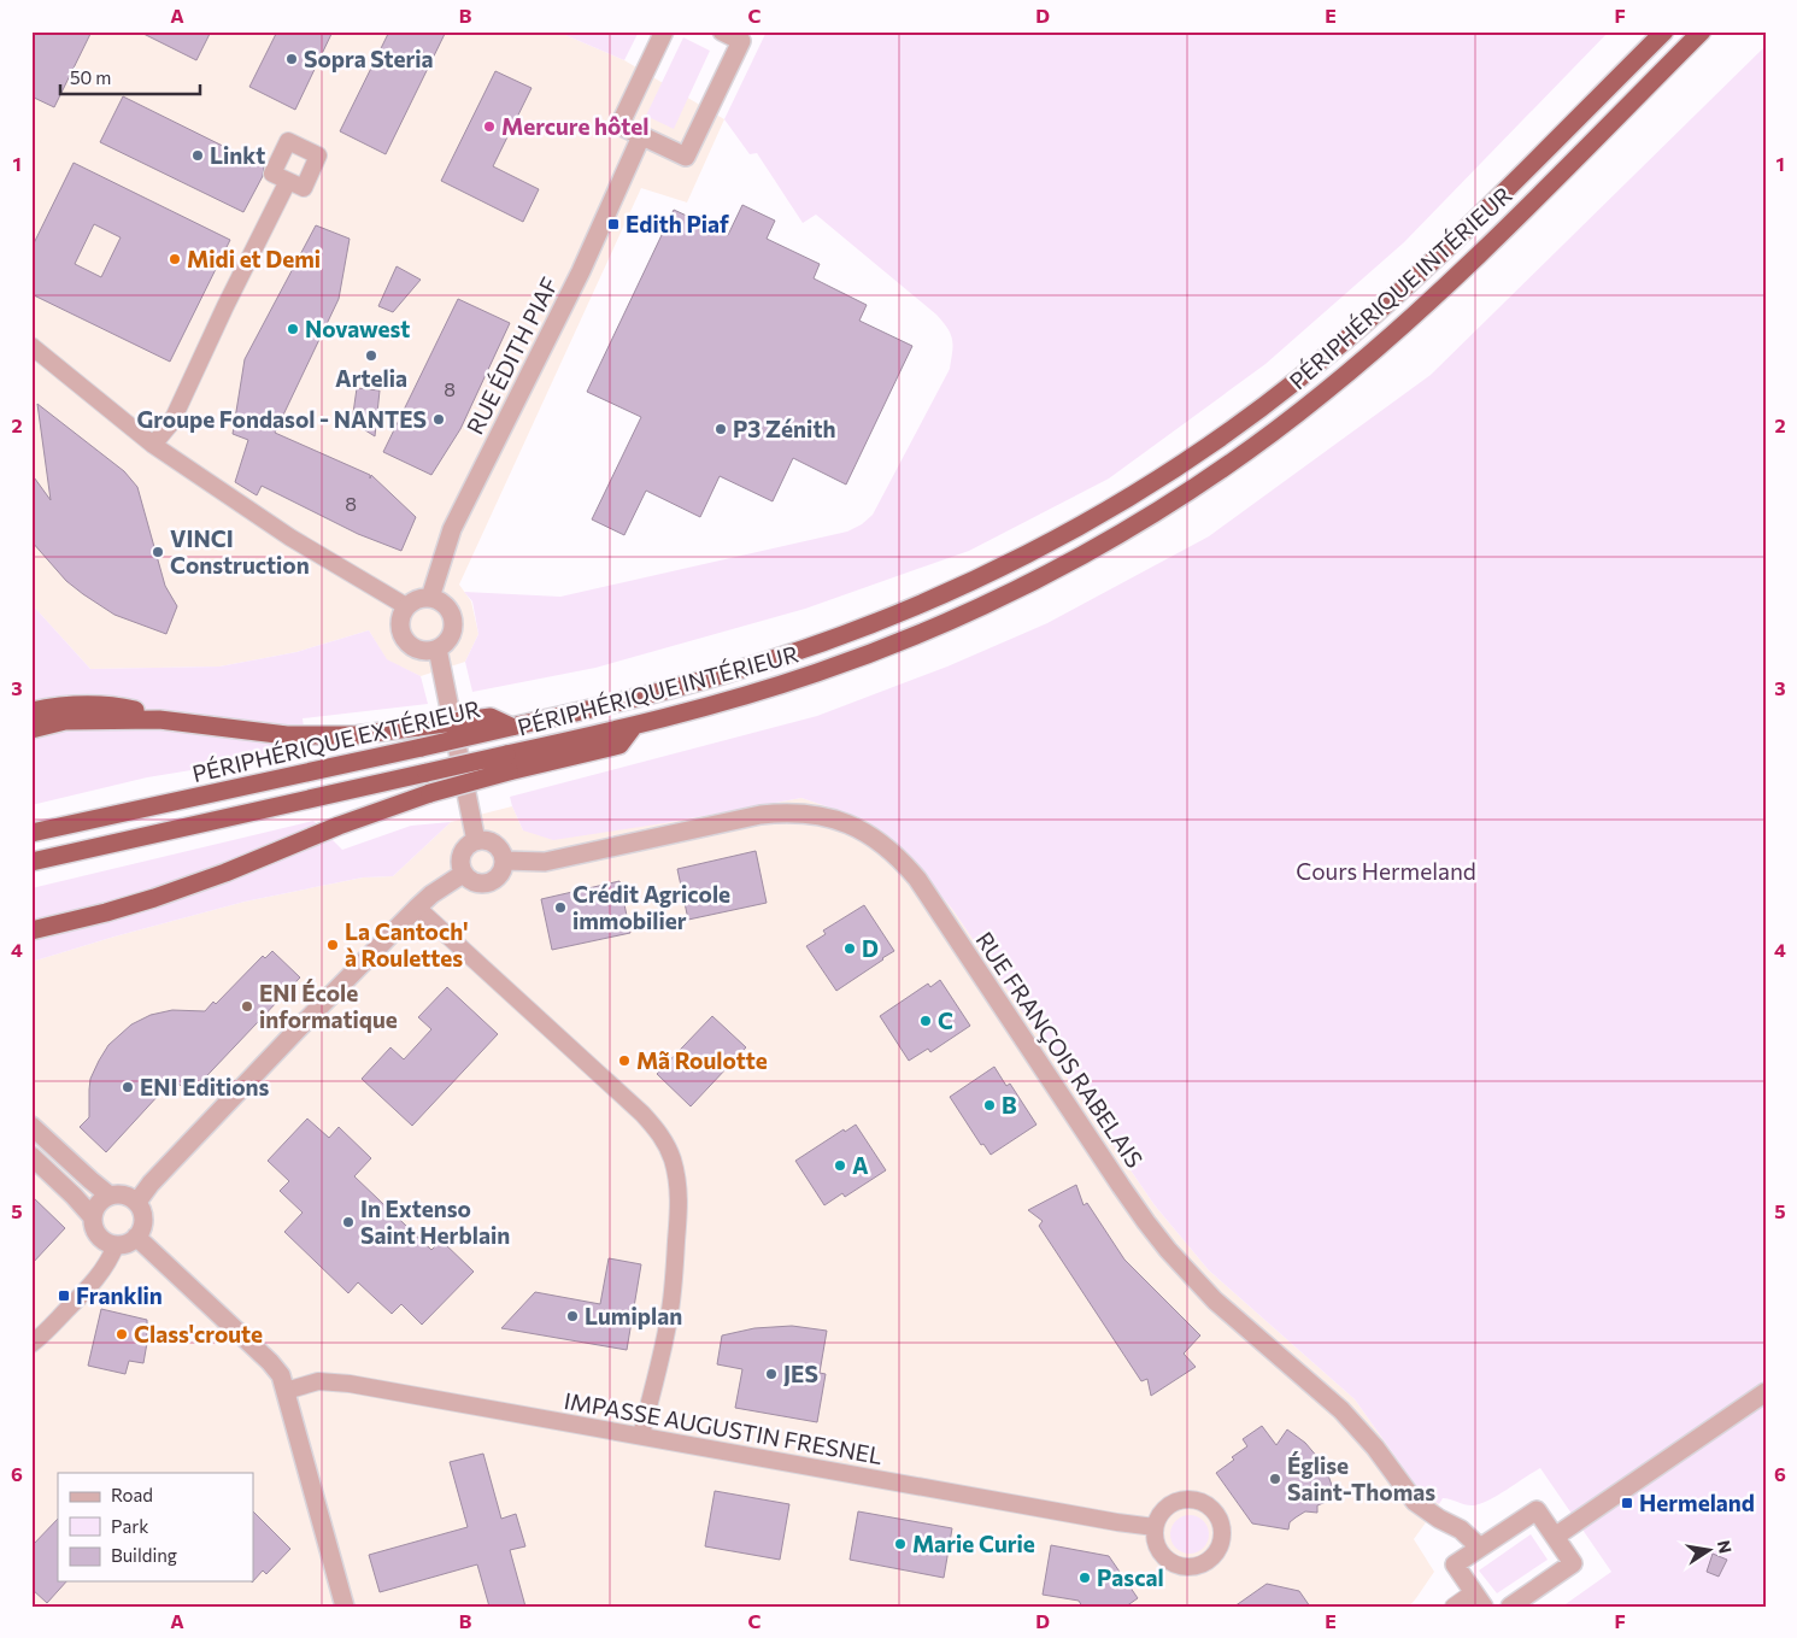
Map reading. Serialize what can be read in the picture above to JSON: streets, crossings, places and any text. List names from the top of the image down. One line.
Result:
{"streets":{"highway":["PÉRIPHÉRIQUE INTÉRIEUR","PÉRIPHÉRIQUE EXTÉRIEUR"],"street":["RUE ÉDITH PIAF","RUE FRANÇOIS RABELAIS","IMPASSE AUGUSTIN FRESNEL"]},"parks":["Cours Hermeland"],"places":{"other":["Sopra Steria","Mercure hôtel","Linkt","Midi et Demi","Novawest","Artelia","Groupe Fondasol - NANTES","P3 Zénith","VINCI Construction","Crédit Agricole immobilier","La Cantoch' à Roulettes","D","ENI École informatique","C","Mã Roulotte","ENI Editions","B","A","In Extenso Saint Herblain","Lumiplan","Class'croute","JES","Église Saint-Thomas","Marie Curie","Pascal"],"transit":["Edith Piaf","Franklin","Hermeland"]},"house_numbers":["8","8"],"legend":["Road","Park","Building"],"scale_bar":"50 m","north":"right","grid":{"columns":["A","B","C","D","E","F"],"rows":["1","2","3","4","5","6"]}}
